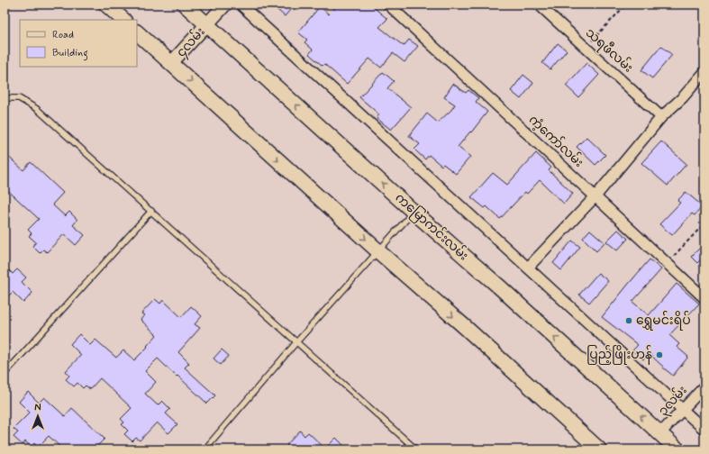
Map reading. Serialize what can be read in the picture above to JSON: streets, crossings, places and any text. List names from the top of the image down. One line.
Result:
{"streets":{"main road":["ကမြောကင်းလမ်း"],"street":["၄လမ်း","သရဖီလမ်း","ကံ့ကော်လမ်း","၃လမ်း"]},"crossings":[["၄လမ်း","ကမြောကင်းလမ်း"],["ကမြောကင်းလမ်း","၃လမ်း"]],"places":["ရွှေမင်းရိပ်","ပြည့်ဖြိုးဟန်"],"legend":["Road","Building"],"north":"top"}
